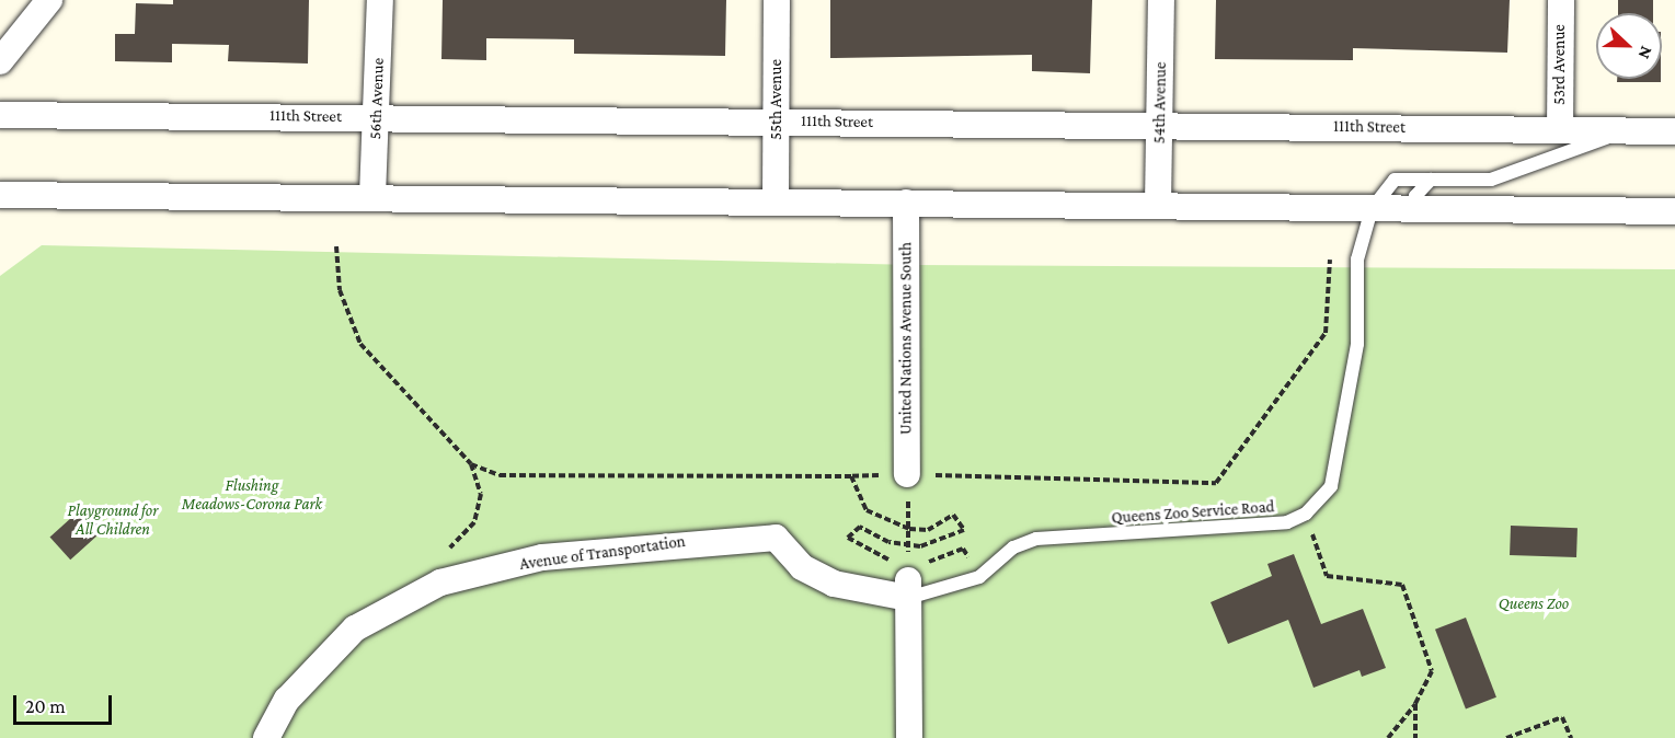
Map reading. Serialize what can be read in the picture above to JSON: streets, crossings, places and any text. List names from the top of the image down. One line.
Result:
{"streets":{"street":["53rd Avenue","56th Avenue","55th Avenue","54th Avenue","111th Street","United Nations Avenue South","Avenue of Transportation"],"lane":["Queens Zoo Service Road"]},"crossings":[["53rd Avenue","111th Street"],["56th Avenue","111th Street"],["55th Avenue","111th Street"],["54th Avenue","111th Street"],["Queens Zoo Service Road","Avenue of Transportation"]],"parks":["Flushing Meadows-Corona Park","Playground for All Children","Queens Zoo"],"scale_bar":"20 m","north":"right"}
